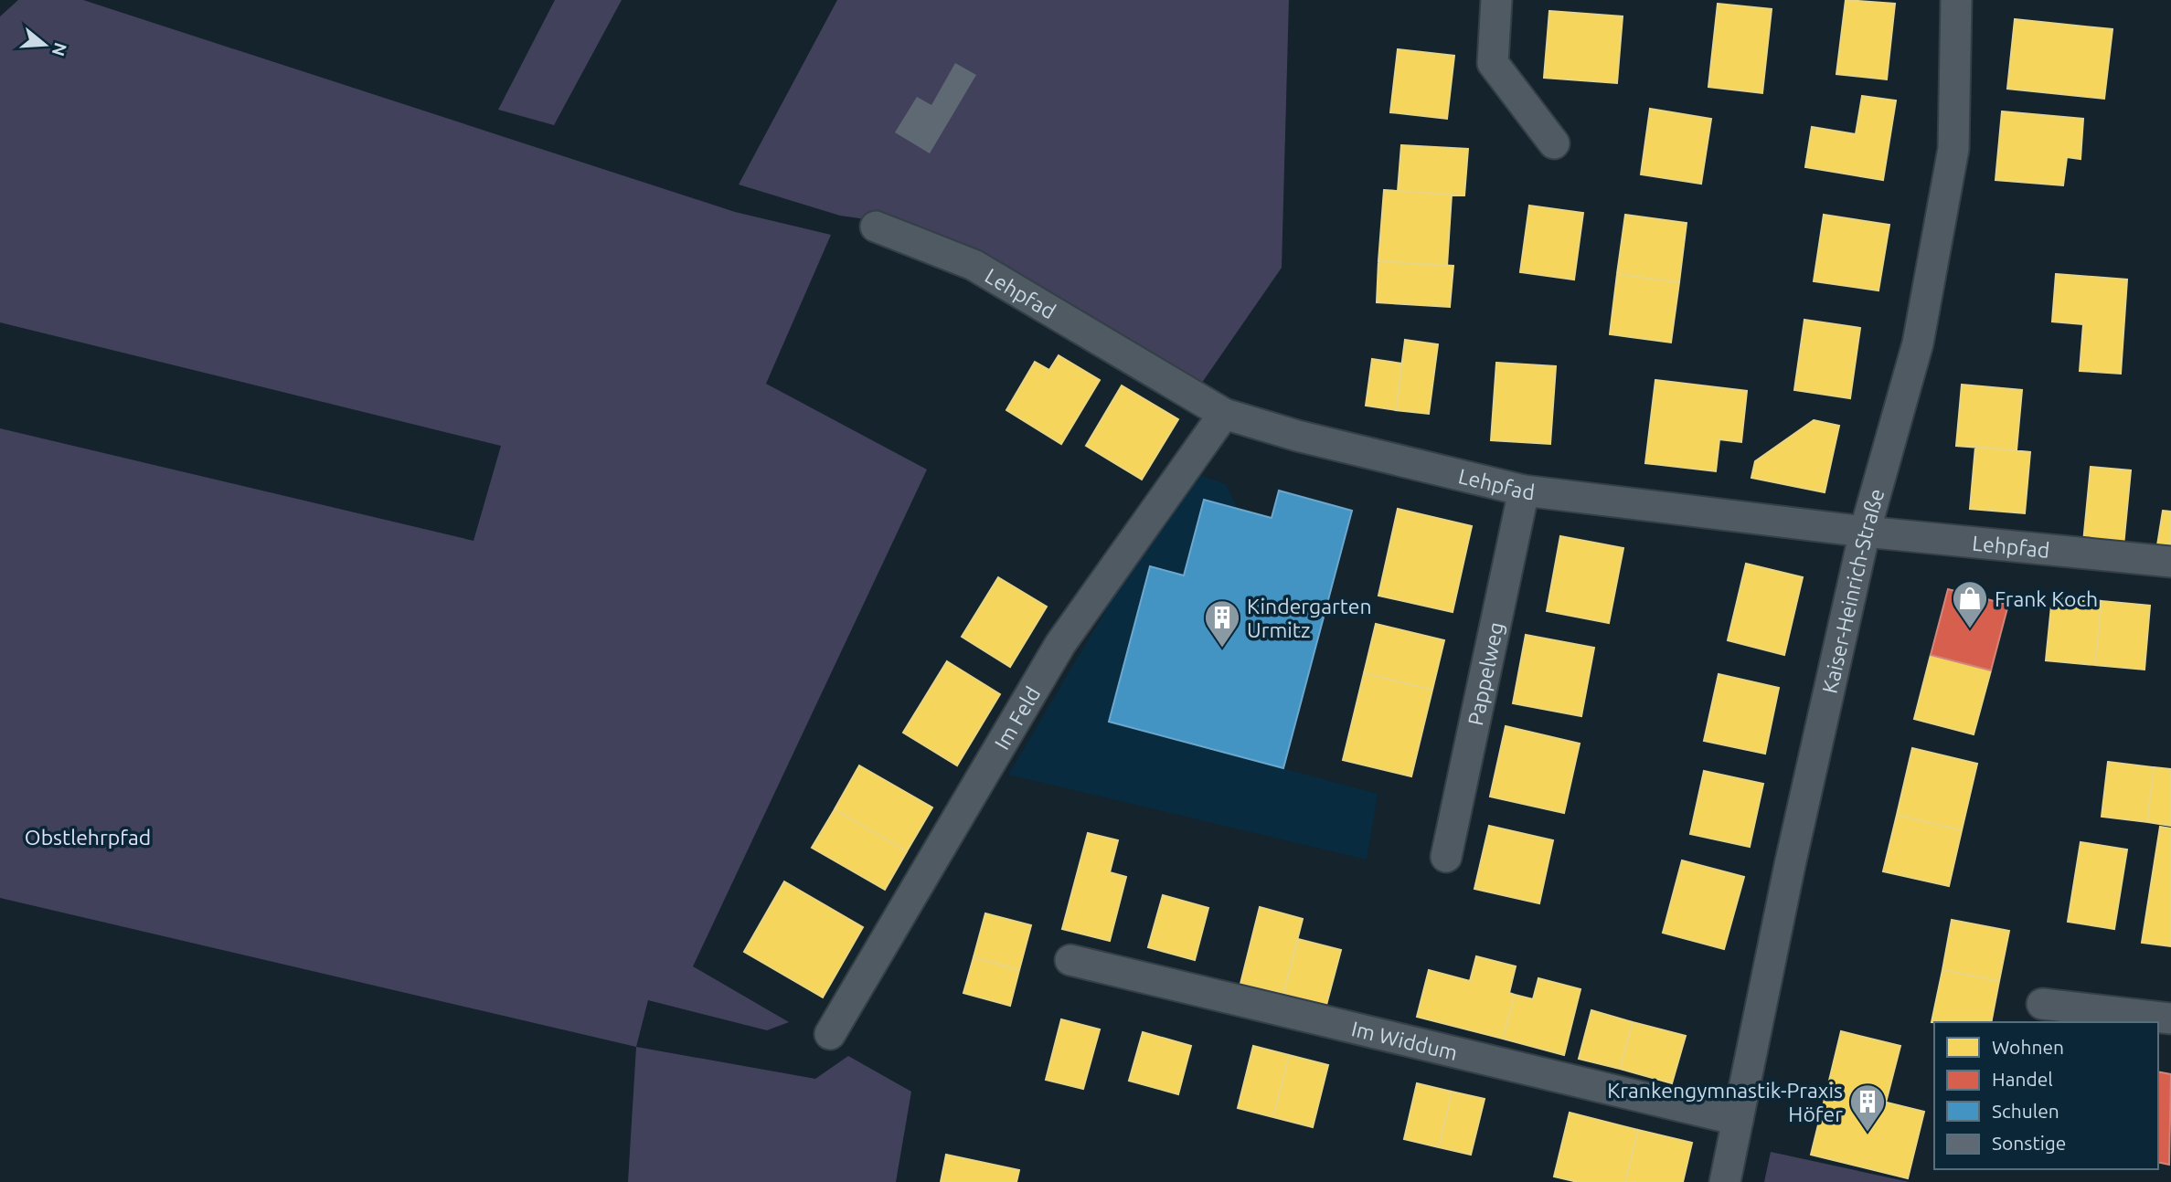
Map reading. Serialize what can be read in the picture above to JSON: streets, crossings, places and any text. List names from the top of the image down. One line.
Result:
{"streets":{"street":["Lehpfad","Kaiser-Heinrich-Straße","Pappelweg","Im Feld","Im Widdum"]},"crossings":[["Lehpfad","Kaiser-Heinrich-Straße"],["Lehpfad","Pappelweg"],["Lehpfad","Im Feld"],["Kaiser-Heinrich-Straße","Im Widdum"]],"parks":["Obstlehrpfad"],"places":{"shop":["Frank Koch"],"building":["Kindergarten Urmitz","Krankengymnastik-Praxis Höfer"]},"legend":["Wohnen","Handel","Schulen","Sonstige"],"north":"right"}
